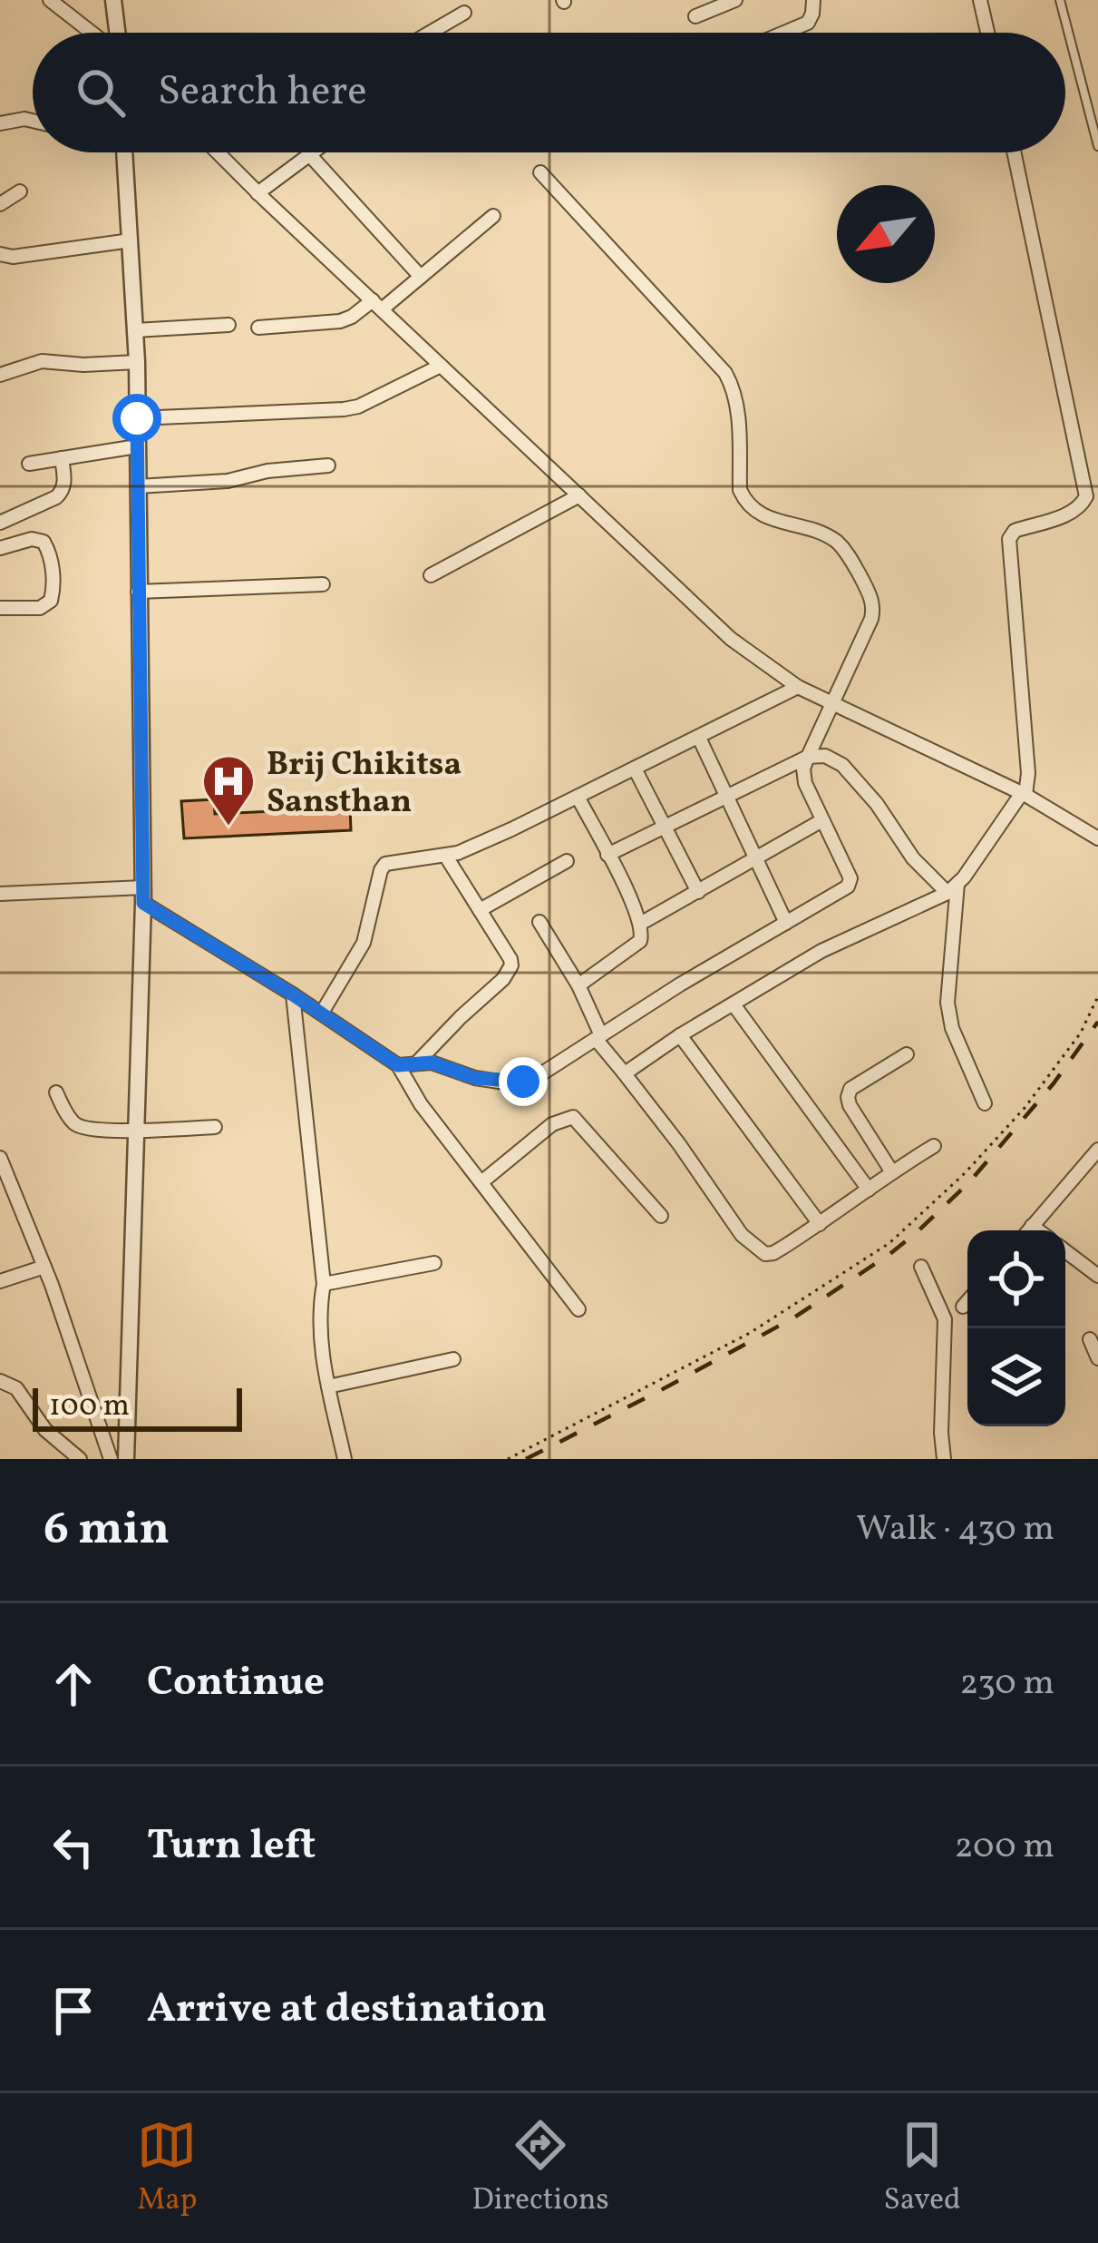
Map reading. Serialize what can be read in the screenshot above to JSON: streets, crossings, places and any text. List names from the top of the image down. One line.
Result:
{"places":{"hospital":["Brij Chikitsa Sansthan"]},"scale_bar":"100 m","north":"bottom left","page":{"search":"Search here","scale":"100 m","heading":["6 min","Walk · 430 m"],"list":[["Continue","230 m"],["Turn left","200 m"],"Arrive at destination"],"nav":["Map","Directions","Saved"]}}
